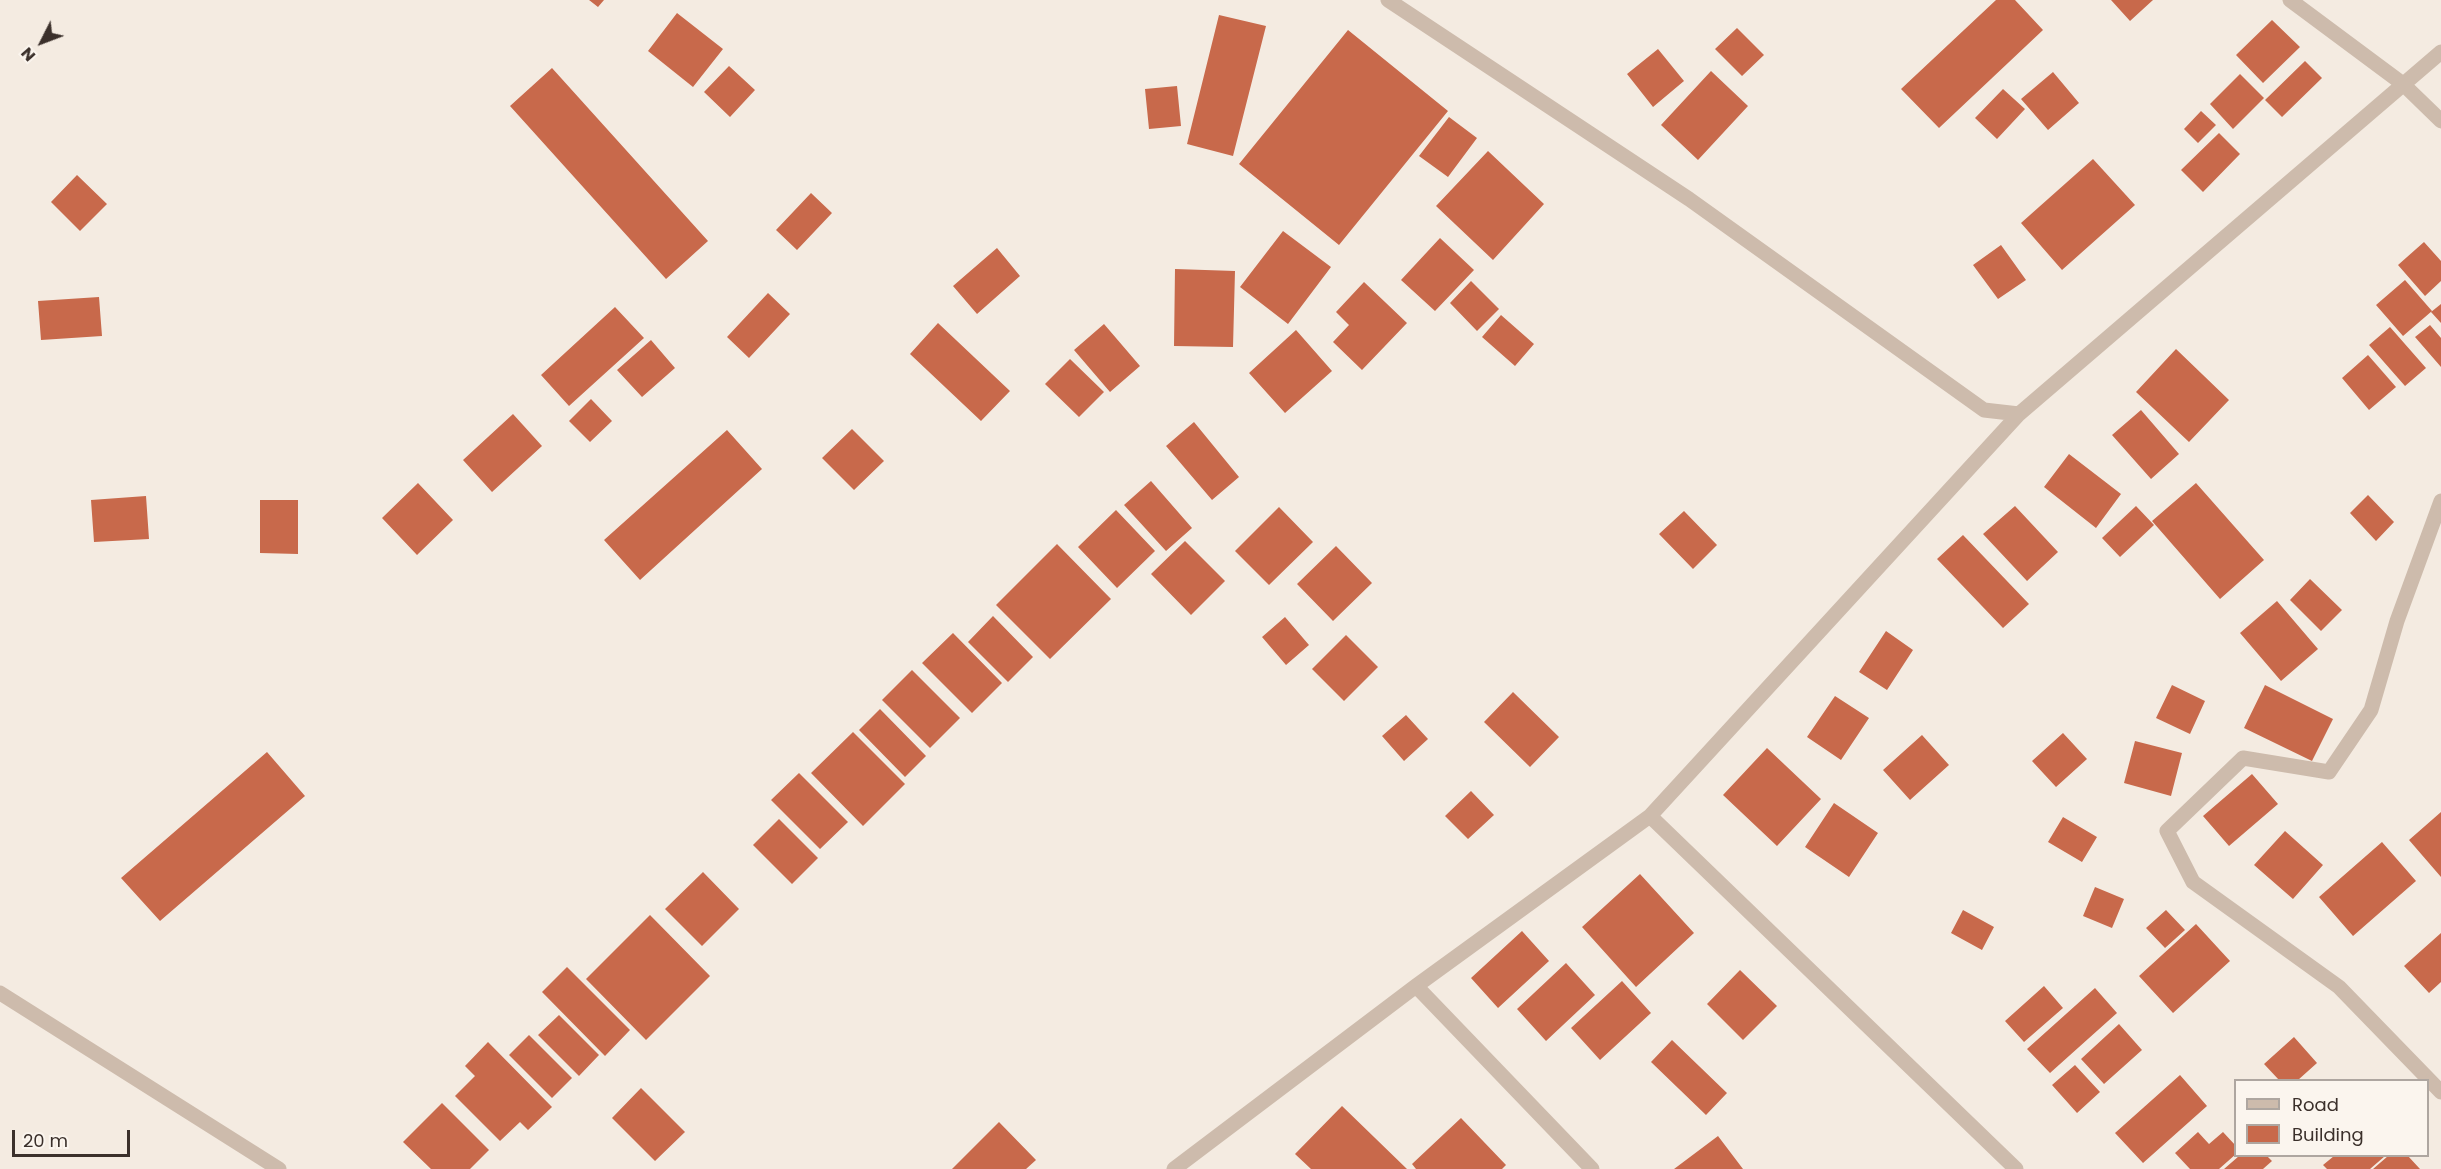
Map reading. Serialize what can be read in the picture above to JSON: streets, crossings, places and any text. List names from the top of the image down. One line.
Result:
{"legend":["Road","Building"],"scale_bar":"20 m","north":"bottom left"}
